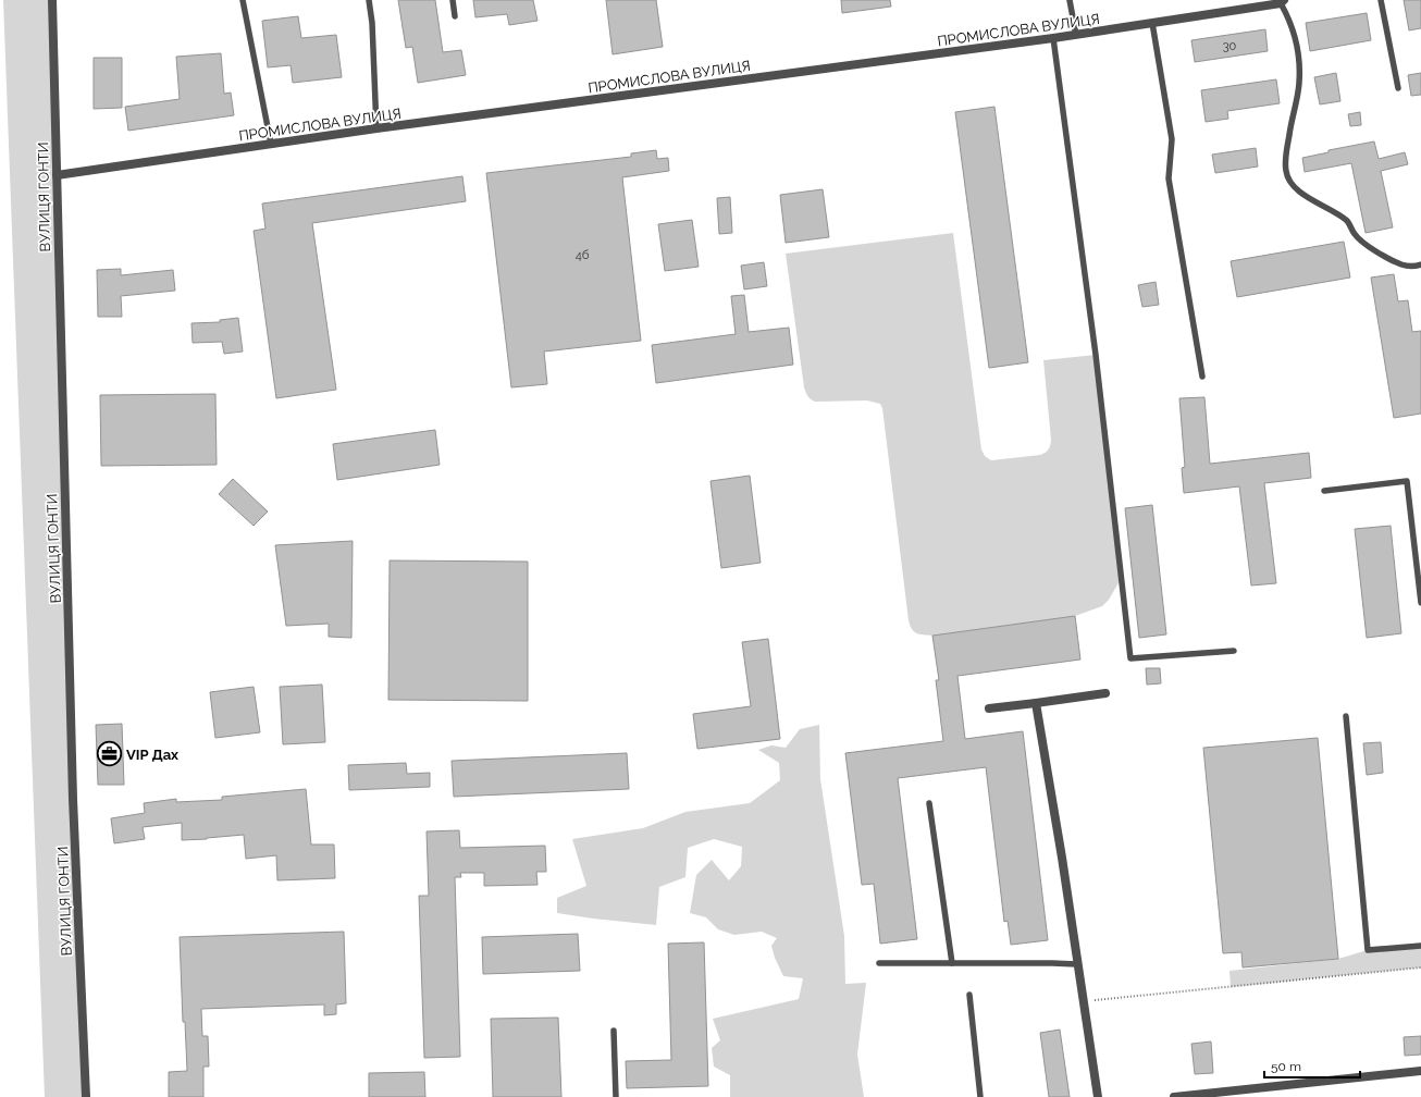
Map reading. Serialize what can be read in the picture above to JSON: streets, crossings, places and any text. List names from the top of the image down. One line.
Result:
{"streets":{"street":["ПРОМИСЛОВА ВУЛИЦЯ","ВУЛИЦЯ ГОНТИ"]},"crossings":[["ПРОМИСЛОВА ВУЛИЦЯ","ВУЛИЦЯ ГОНТИ"]],"places":{"office":["VIP Дах"]},"house_numbers":["30","4б"],"scale_bar":"50 m"}
